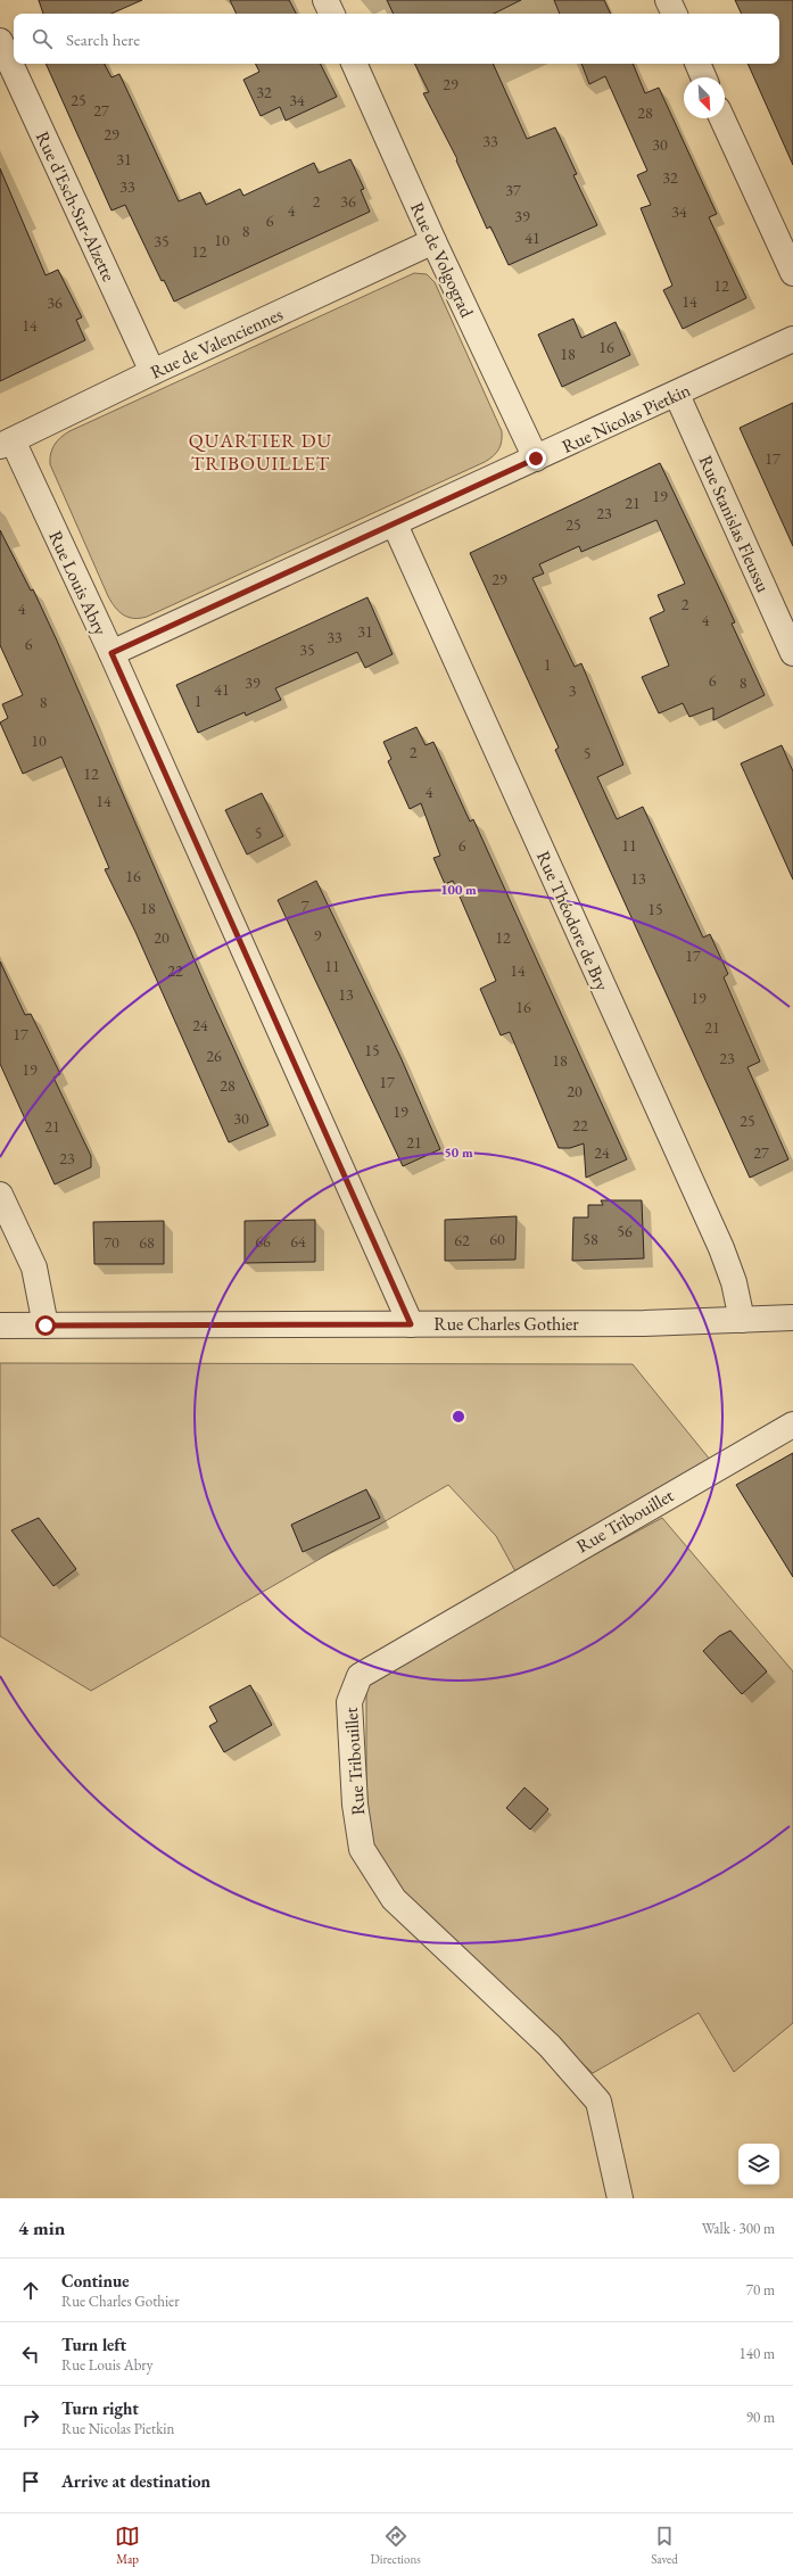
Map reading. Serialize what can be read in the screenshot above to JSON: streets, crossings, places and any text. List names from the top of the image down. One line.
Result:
{"streets":{"street":["Rue d'Esch-Sur-Alzette","Rue de Volgograd","Rue de Valenciennes","Rue Nicolas Pietkin","Rue Stanislas Fleussu","Rue Louis Abry","Rue Théodore de Bry","Rue Charles Gothier","Rue Tribouillet"]},"crossings":[["Rue d'Esch-Sur-Alzette","Rue de Valenciennes"],["Rue de Volgograd","Rue de Valenciennes"],["Rue de Volgograd","Rue Nicolas Pietkin"],["Rue de Valenciennes","Rue Louis Abry"],["Rue Nicolas Pietkin","Rue Stanislas Fleussu"],["Rue Nicolas Pietkin","Rue Louis Abry"],["Rue Nicolas Pietkin","Rue Théodore de Bry"],["Rue Louis Abry","Rue Charles Gothier"],["Rue Théodore de Bry","Rue Charles Gothier"]],"districts":["QUARTIER DU TRIBOUILLET"],"house_numbers":["29","32","25","34","27","28","29","33","30","31","32","33","37","2","36","4","34","39","6","8","41","10","35","12","12","14","36","14","16","18","17","19","21","23","25","29","2","4","4","31","33","6","35","1","6","39","8","41","3","1","8","10","2","5","12","4","14","5","6","11","16","13","7","18","15","9","20","12","17","11","22","14","13","19","16","24","21","17","15","26","23","18","19","17","28","20","19","30","25","22","21","21","24","27","23","56","60","58","62","66","64","70","68"],"north":"bottom right","page":{"search":"Search here","heading":["4 min","Walk · 300 m"],"list":[["Continue","Rue Charles Gothier","70 m"],["Turn left","Rue Louis Abry","140 m"],["Turn right","Rue Nicolas Pietkin","90 m"],"Arrive at destination"],"nav":["Map","Directions","Saved"]},"rings":["100 m","50 m"]}
